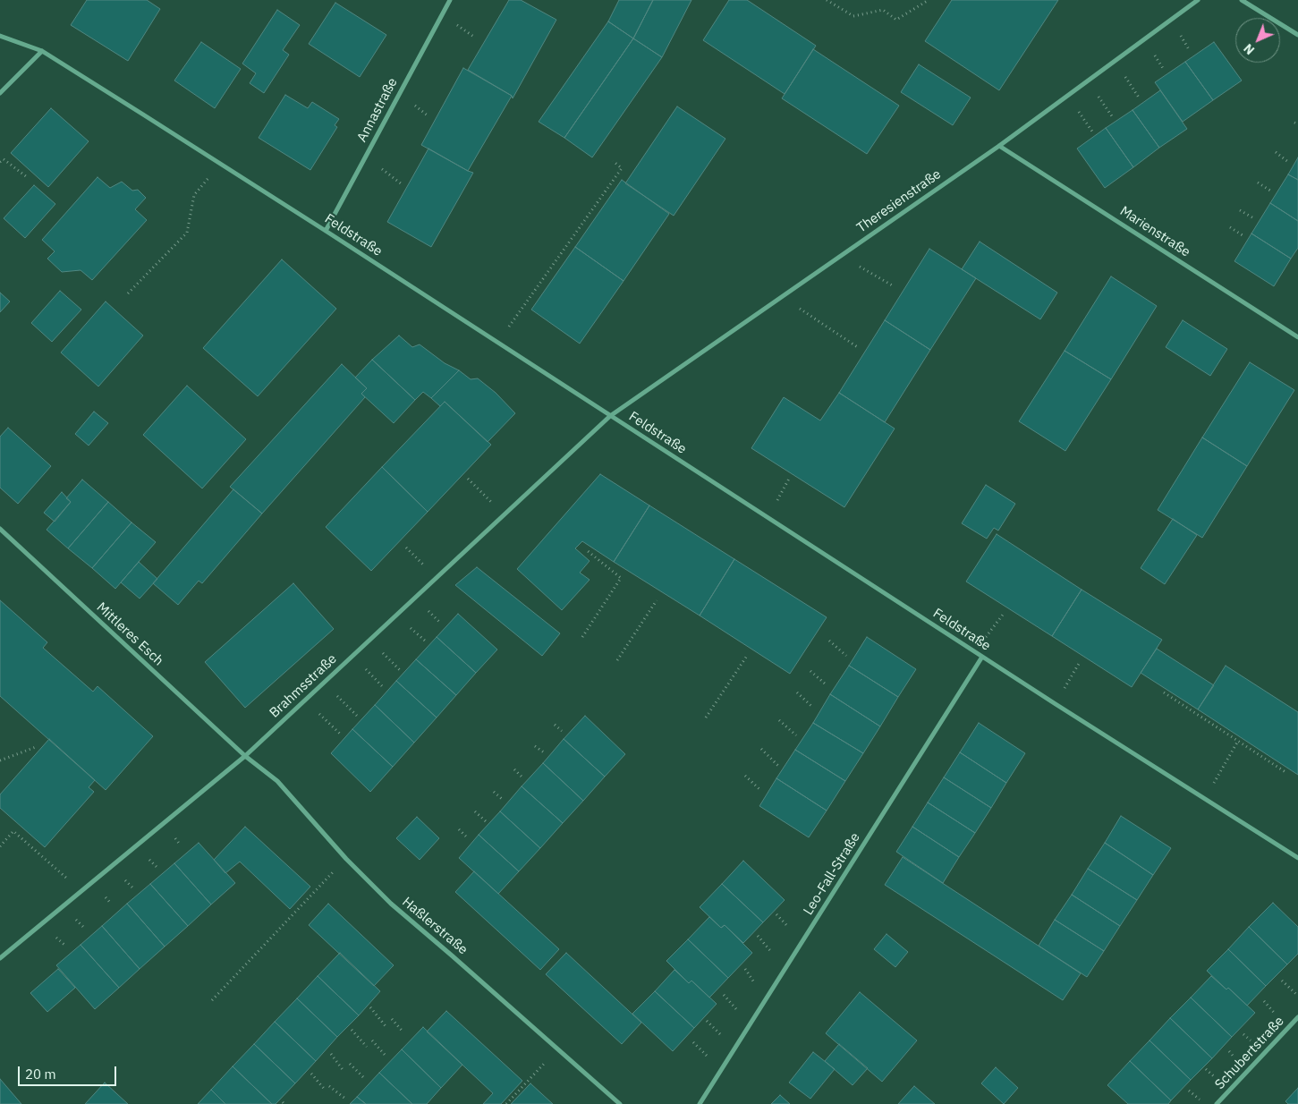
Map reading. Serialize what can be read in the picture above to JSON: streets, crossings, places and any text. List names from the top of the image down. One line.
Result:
{"streets":{"street":["Annastraße","Theresienstraße","Marienstraße","Feldstraße","Mittleres Esch","Brahmsstraße","Leo-Fall-Straße","Haßlerstraße","Schubertstraße"]},"crossings":[["Annastraße","Feldstraße"],["Theresienstraße","Marienstraße"],["Theresienstraße","Feldstraße"],["Theresienstraße","Brahmsstraße"],["Feldstraße","Brahmsstraße"],["Feldstraße","Leo-Fall-Straße"],["Mittleres Esch","Brahmsstraße"],["Mittleres Esch","Haßlerstraße"],["Brahmsstraße","Haßlerstraße"]],"scale_bar":"20 m","north":"bottom left"}
